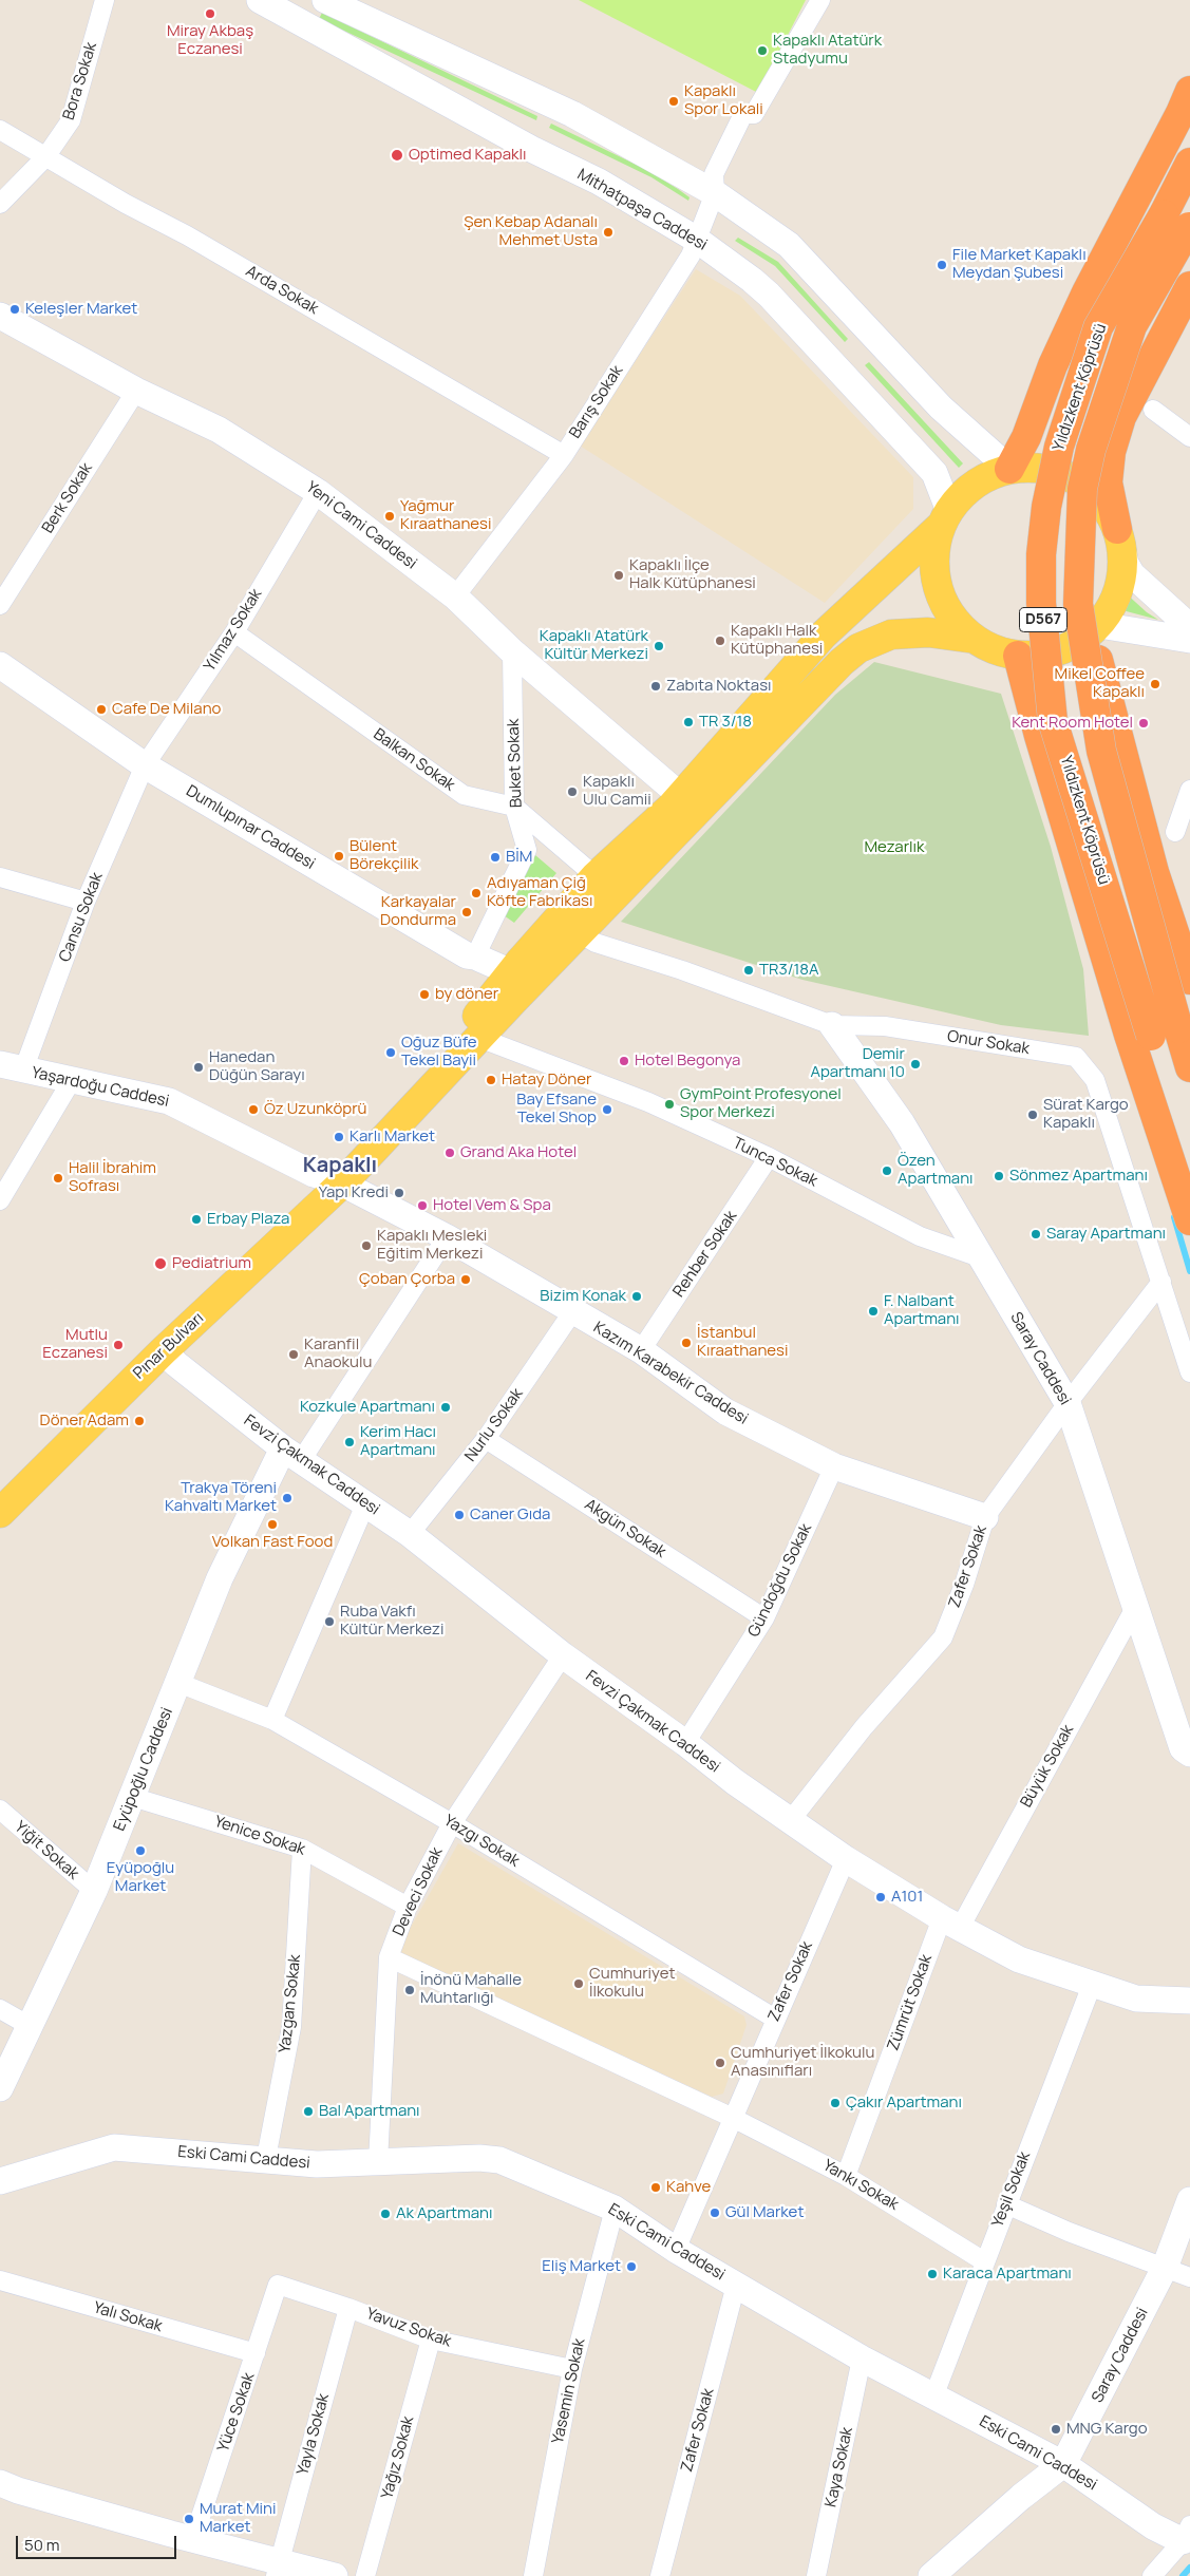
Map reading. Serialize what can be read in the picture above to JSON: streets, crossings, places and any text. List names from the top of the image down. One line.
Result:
{"streets":{"highway":["Yıldızkent Köprüsü","D567"],"main road":["Pınar Bulvarı"],"street":["Bora Sokak","Mithatpaşa Caddesi","Arda Sokak","Barış Sokak","Berk Sokak","Yeni Cami Caddesi","Yılmaz Sokak","Balkan Sokak","Buket Sokak","Dumlupınar Caddesi","Cansu Sokak","Onur Sokak","Yaşardoğu Caddesi","Tunca Sokak","Rehber Sokak","Saray Caddesi","Kazım Karabekir Caddesi","Nurlu Sokak","Fevzi Çakmak Caddesi","Akgün Sokak","Zafer Sokak","Gündoğdu Sokak","Büyük Sokak","Eyüpoğlu Caddesi","Yenice Sokak","Yazgı Sokak","Yiğit Sokak","Deveci Sokak","Zümrüt Sokak","Yazgan Sokak","Eski Cami Caddesi","Yankı Sokak","Yeşil Sokak","Yalı Sokak","Yavuz Sokak","Yasemin Sokak","Yüce Sokak","Yayla Sokak","Yağız Sokak","Kaya Sokak"]},"crossings":[["Bora Sokak","Arda Sokak"],["Mithatpaşa Caddesi","Barış Sokak"],["Arda Sokak","Barış Sokak"],["Barış Sokak","Yeni Cami Caddesi"],["Berk Sokak","Yeni Cami Caddesi"],["Yeni Cami Caddesi","Yılmaz Sokak"],["Yeni Cami Caddesi","Buket Sokak"],["Yılmaz Sokak","Balkan Sokak"],["Yılmaz Sokak","Dumlupınar Caddesi"],["Yılmaz Sokak","Cansu Sokak"],["Balkan Sokak","Buket Sokak"],["Buket Sokak","Dumlupınar Caddesi"],["Dumlupınar Caddesi","Cansu Sokak"],["Cansu Sokak","Yaşardoğu Caddesi"],["Onur Sokak","Saray Caddesi"],["Onur Sokak","Zafer Sokak"],["Yaşardoğu Caddesi","Pınar Bulvarı"],["Yaşardoğu Caddesi","Kazım Karabekir Caddesi"],["Tunca Sokak","Rehber Sokak"],["Tunca Sokak","Saray Caddesi"],["Rehber Sokak","Kazım Karabekir Caddesi"],["Pınar Bulvarı","Kazım Karabekir Caddesi"],["Pınar Bulvarı","Fevzi Çakmak Caddesi"],["Saray Caddesi","Zafer Sokak"],["Saray Caddesi","Büyük Sokak"],["Saray Caddesi","Eski Cami Caddesi"],["Kazım Karabekir Caddesi","Nurlu Sokak"],["Kazım Karabekir Caddesi","Zafer Sokak"],["Kazım Karabekir Caddesi","Gündoğdu Sokak"],["Nurlu Sokak","Fevzi Çakmak Caddesi"],["Nurlu Sokak","Akgün Sokak"],["Fevzi Çakmak Caddesi","Zafer Sokak"],["Fevzi Çakmak Caddesi","Gündoğdu Sokak"],["Fevzi Çakmak Caddesi","Büyük Sokak"],["Fevzi Çakmak Caddesi","Eyüpoğlu Caddesi"],["Fevzi Çakmak Caddesi","Deveci Sokak"],["Fevzi Çakmak Caddesi","Zümrüt Sokak"],["Fevzi Çakmak Caddesi","Yeşil Sokak"],["Akgün Sokak","Gündoğdu Sokak"],["Zafer Sokak","Yazgı Sokak"],["Zafer Sokak","Eski Cami Caddesi"],["Zafer Sokak","Yankı Sokak"],["Büyük Sokak","Zümrüt Sokak"],["Eyüpoğlu Caddesi","Yenice Sokak"],["Eyüpoğlu Caddesi","Yazgı Sokak"],["Eyüpoğlu Caddesi","Yiğit Sokak"],["Yenice Sokak","Deveci Sokak"],["Yenice Sokak","Yazgan Sokak"],["Yazgı Sokak","Deveci Sokak"],["Deveci Sokak","Eski Cami Caddesi"],["Deveci Sokak","Yankı Sokak"],["Zümrüt Sokak","Yankı Sokak"],["Yazgan Sokak","Eski Cami Caddesi"],["Eski Cami Caddesi","Yeşil Sokak"],["Eski Cami Caddesi","Yasemin Sokak"],["Eski Cami Caddesi","Kaya Sokak"],["Yankı Sokak","Yeşil Sokak"],["Yalı Sokak","Yüce Sokak"],["Yavuz Sokak","Yasemin Sokak"],["Yavuz Sokak","Yüce Sokak"],["Yavuz Sokak","Yayla Sokak"],["Yavuz Sokak","Yağız Sokak"]],"districts":["Kapaklı"],"parks":["Mezarlık"],"places":["Miray Akbaş Eczanesi","Kapaklı Atatürk Stadyumu","Kapaklı Spor Lokali","Optimed Kapaklı","Şen Kebap Adanalı Mehmet Usta","File Market Kapaklı Meydan Şubesi","Keleşler Market","Yağmur Kıraathanesi","Kapaklı İlçe Halk Kütüphanesi","Kapaklı Halk Kütüphanesi","Kapaklı Atatürk Kültür Merkezi","Mikel Coffee Kapaklı","Zabıta Noktası","Cafe De Milano","TR 3/18","Kent Room Hotel","Kapaklı Ulu Camii","Bülent Börekçilik","BİM","Adıyaman Çiğ Köfte Fabrikası","Karkayalar Dondurma","TR3/18A","by döner","Oğuz Büfe Tekel Bayii","Hotel Begonya","Demir Apartmanı 10","Hanedan Düğün Sarayı","Hatay Döner","GymPoint Profesyonel Spor Merkezi","Öz Uzunköprü","Bay Efsane Tekel Shop","Sürat Kargo Kapaklı","Karlı Market","Grand Aka Hotel","Özen Apartmanı","Sönmez Apartmanı","Halil İbrahim Sofrası","Yapı Kredi","Hotel Vem & Spa","Erbay Plaza","Saray Apartmanı","Kapaklı Mesleki Eğitim Merkezi","Pediatrium","Çoban Çorba","Bizim Konak","F. Nalbant Apartmanı","İstanbul Kıraathanesi","Mutlu Eczanesi","Karanfil Anaokulu","Kozkule Apartmanı","Döner Adam","Kerim Hacı Apartmanı","Trakya Töreni Kahvaltı Market","Caner Gıda","Volkan Fast Food","Ruba Vakfı Kültür Merkezi","Eyüpoğlu Market","A101","Cumhuriyet İlkokulu","İnönü Mahalle Muhtarlığı","Cumhuriyet İlkokulu Anasınıfları","Çakır Apartmanı","Bal Apartmanı","Kahve","Gül Market","Ak Apartmanı","Eliş Market","Karaca Apartmanı","MNG Kargo","Murat Mini Market"],"scale_bar":"50 m"}
